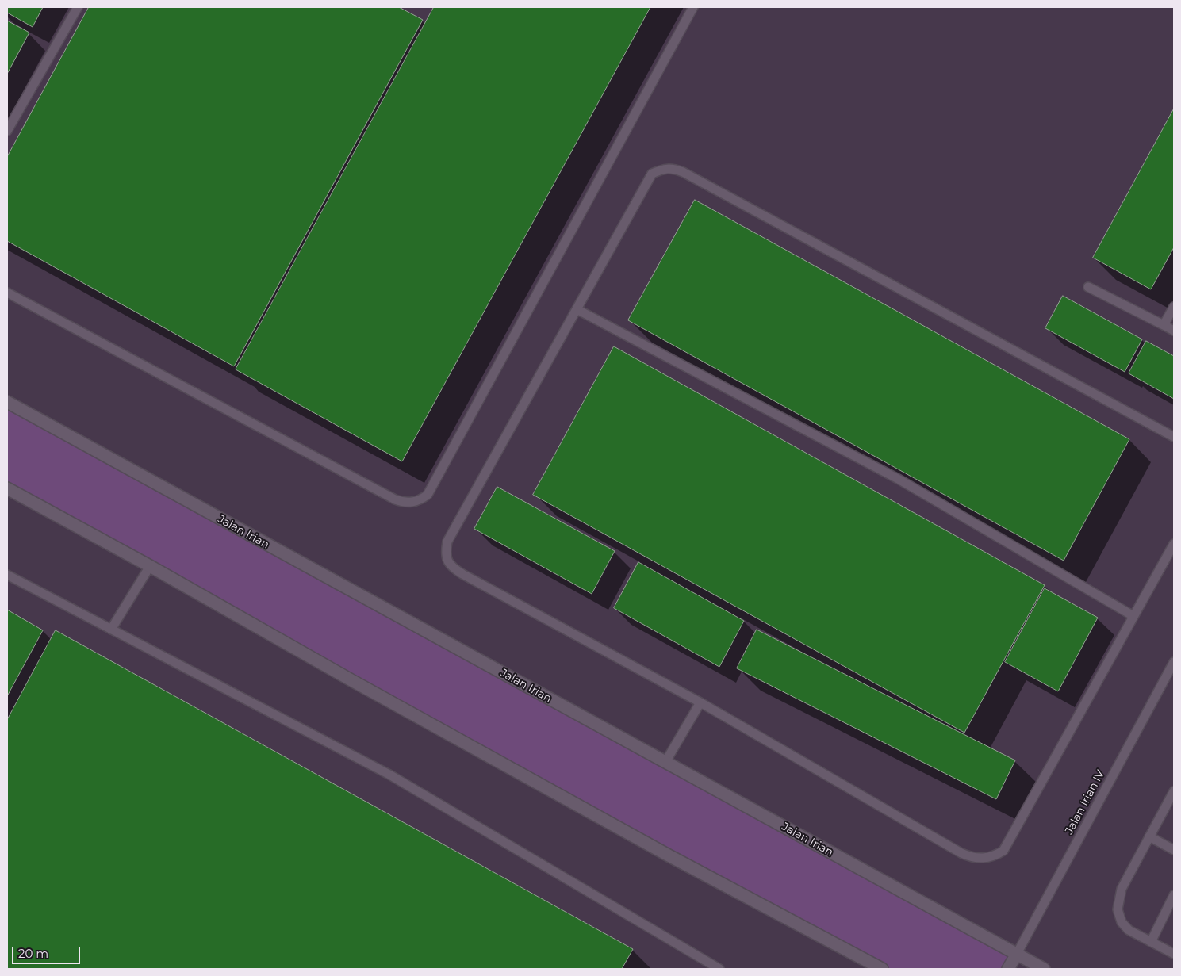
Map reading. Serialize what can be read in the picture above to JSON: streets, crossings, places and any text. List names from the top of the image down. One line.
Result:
{"streets":{"street":["Jalan Irian"],"lane":["Jalan Irian IV"]},"crossings":[["Jalan Irian","Jalan Irian IV"]],"scale_bar":"20 m"}
